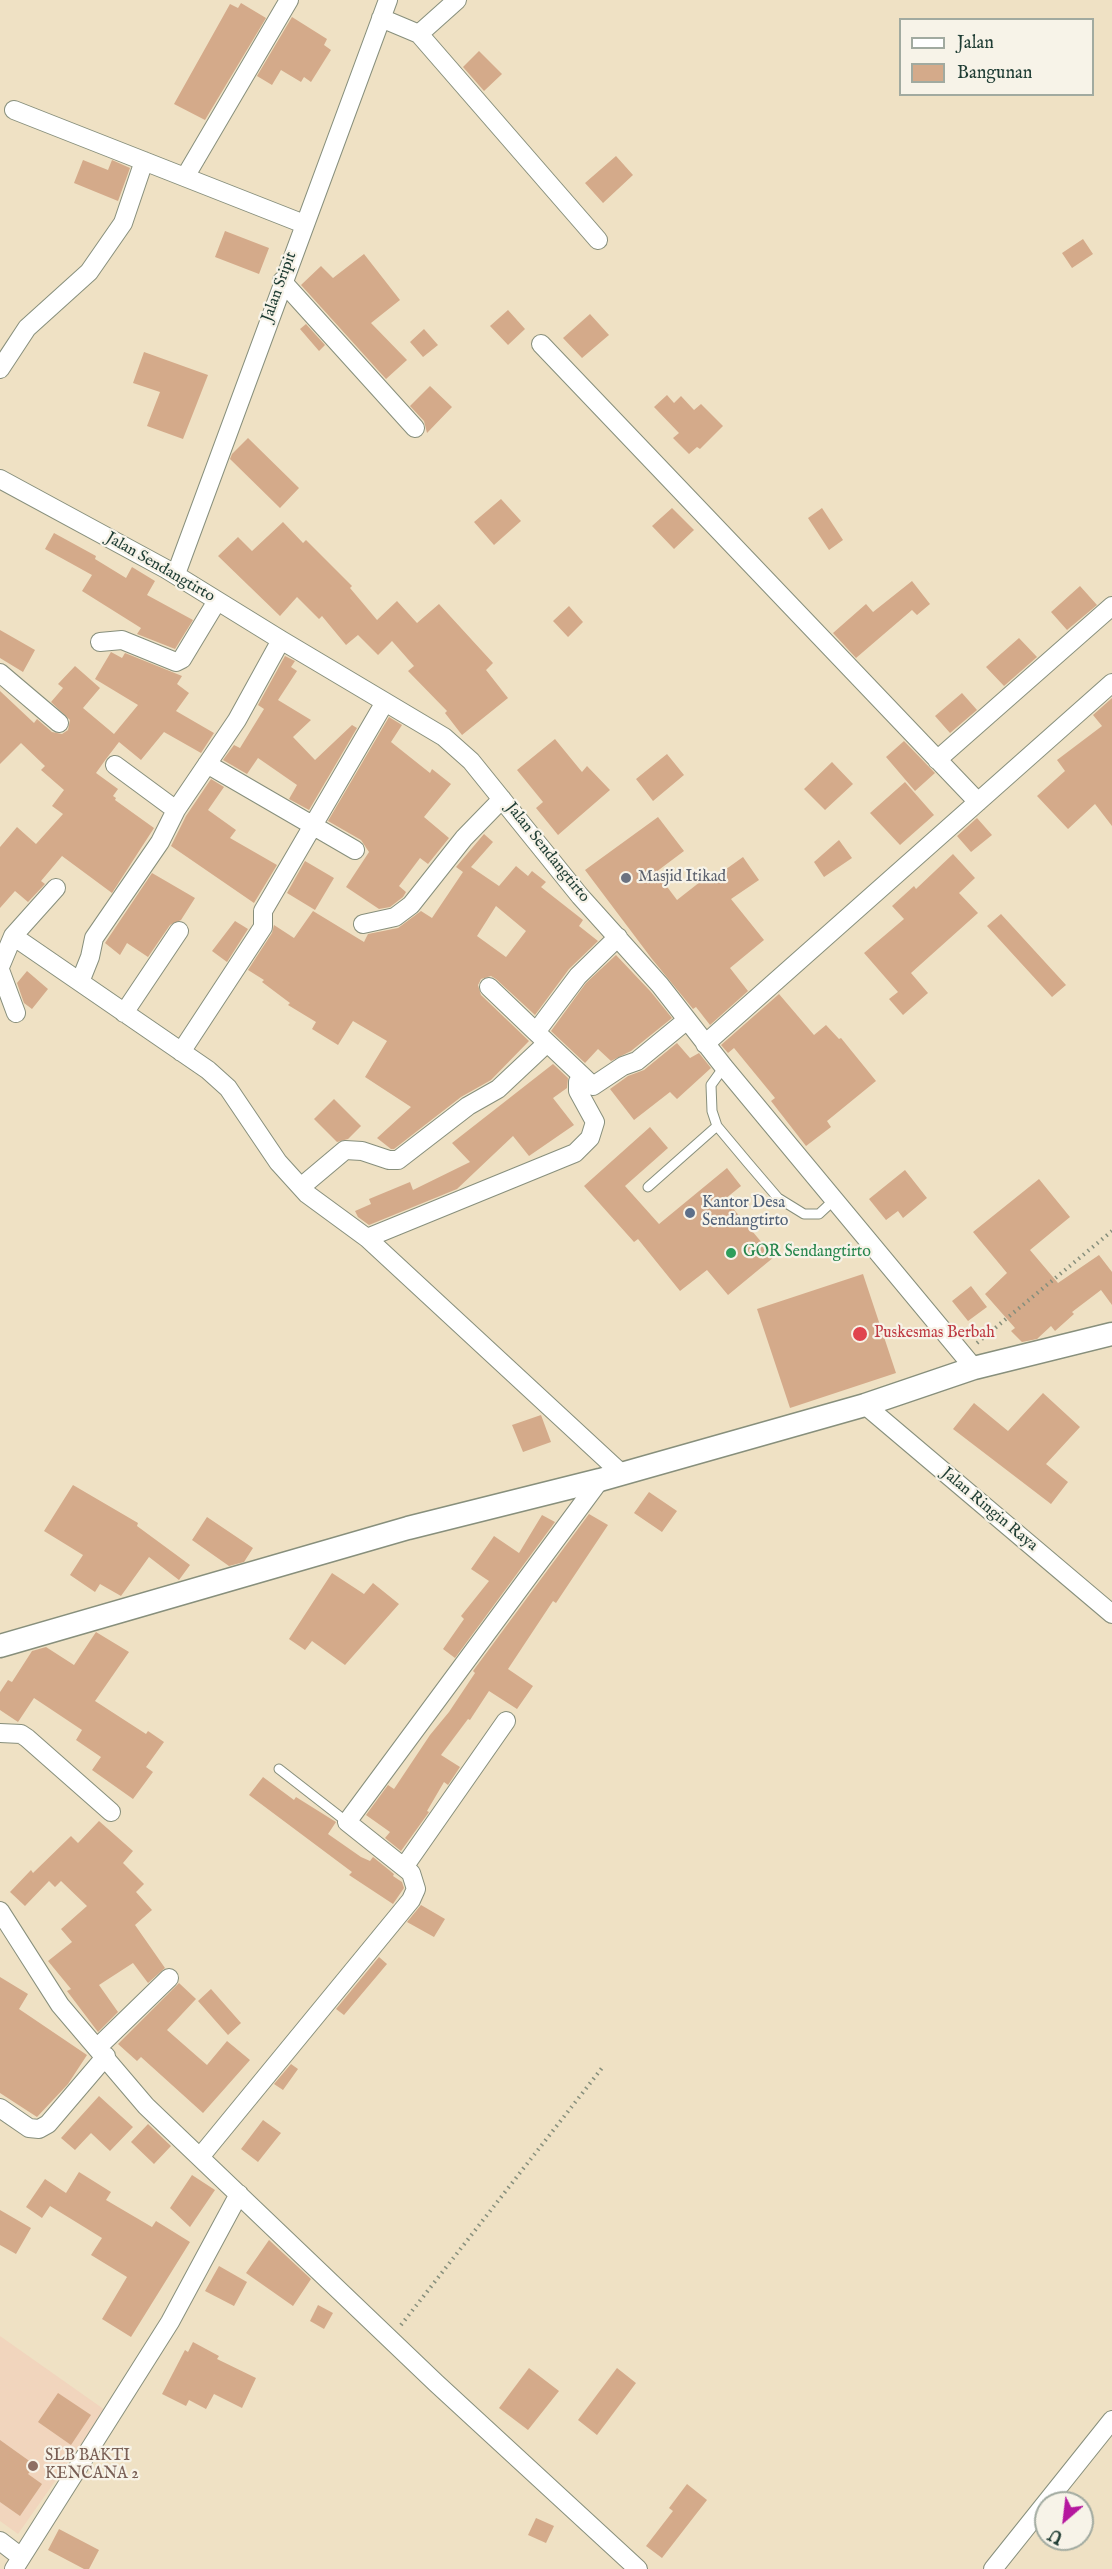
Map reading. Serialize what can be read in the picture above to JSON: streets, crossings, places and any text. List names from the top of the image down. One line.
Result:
{"streets":{"street":["Jalan Sripit","Jalan Sendangtirto","Jalan Ringin Raya"]},"crossings":[["Jalan Sripit","Jalan Sendangtirto"]],"places":["Masjid Itikad","Kantor Desa Sendangtirto","GOR Sendangtirto","Puskesmas Berbah","SLB BAKTI KENCANA 2"],"legend":["Jalan","Bangunan"],"north":"bottom left"}
